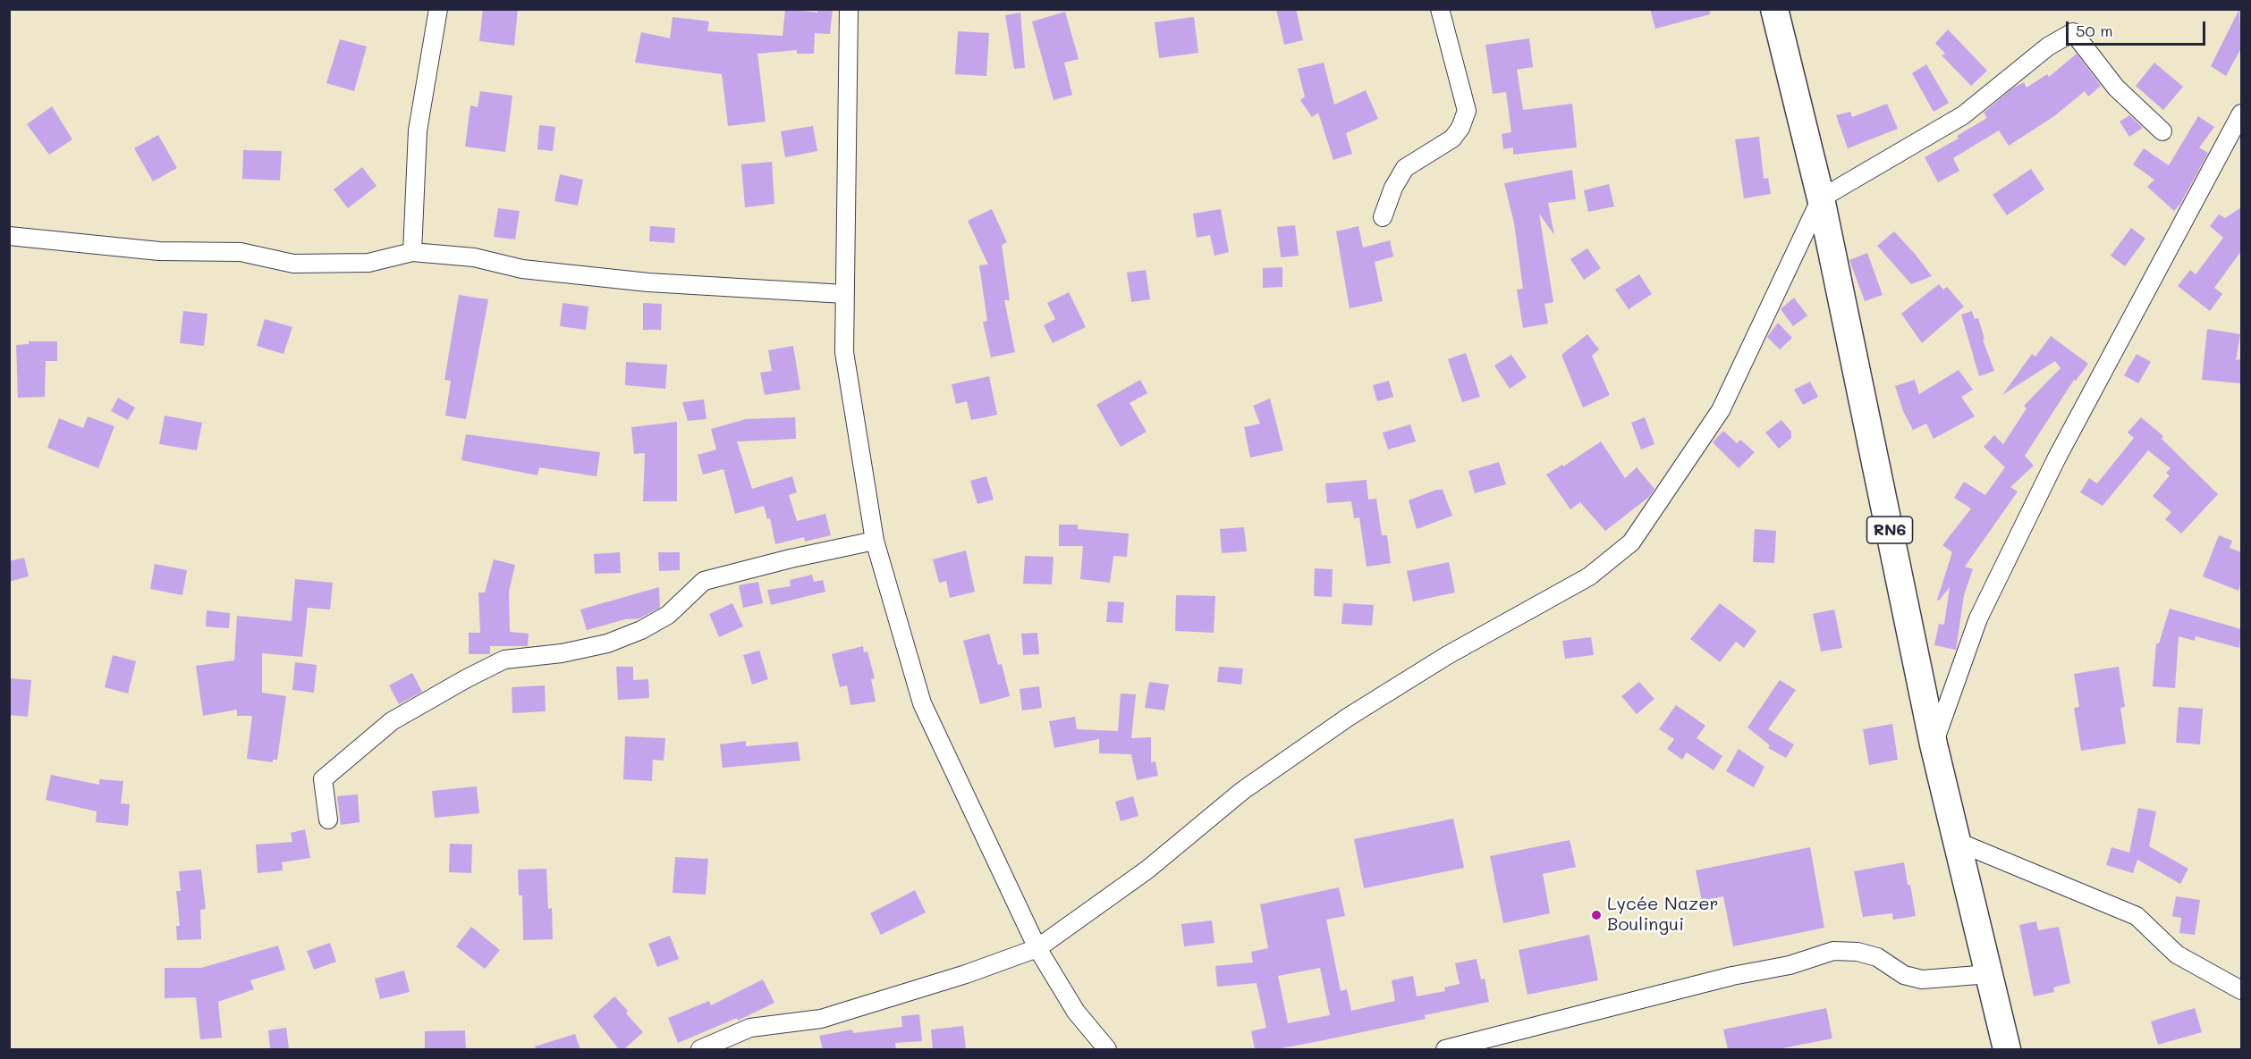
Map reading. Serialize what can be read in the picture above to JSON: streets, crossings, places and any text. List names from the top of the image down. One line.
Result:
{"streets":{"highway":["RN6"]},"places":["Lycée Nazer Boulingui"],"scale_bar":"50 m"}
